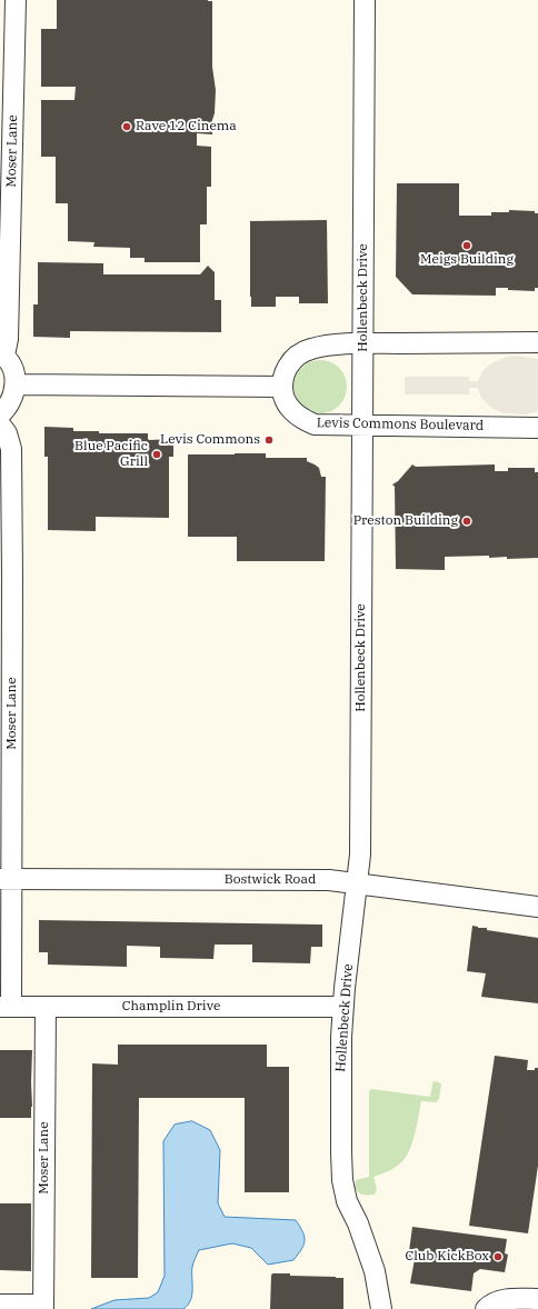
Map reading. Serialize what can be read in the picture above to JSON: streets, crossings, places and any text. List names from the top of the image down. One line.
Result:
{"streets":{"street":["Moser Lane","Hollenbeck Drive","Levis Commons Boulevard","Bostwick Road","Champlin Drive"]},"crossings":[["Moser Lane","Bostwick Road"],["Moser Lane","Champlin Drive"],["Hollenbeck Drive","Levis Commons Boulevard"],["Hollenbeck Drive","Bostwick Road"],["Hollenbeck Drive","Champlin Drive"]],"places":["Rave 12 Cinema","Meigs Building","Levis Commons","Blue Pacific Grill","Preston Building","Club KickBox"]}
